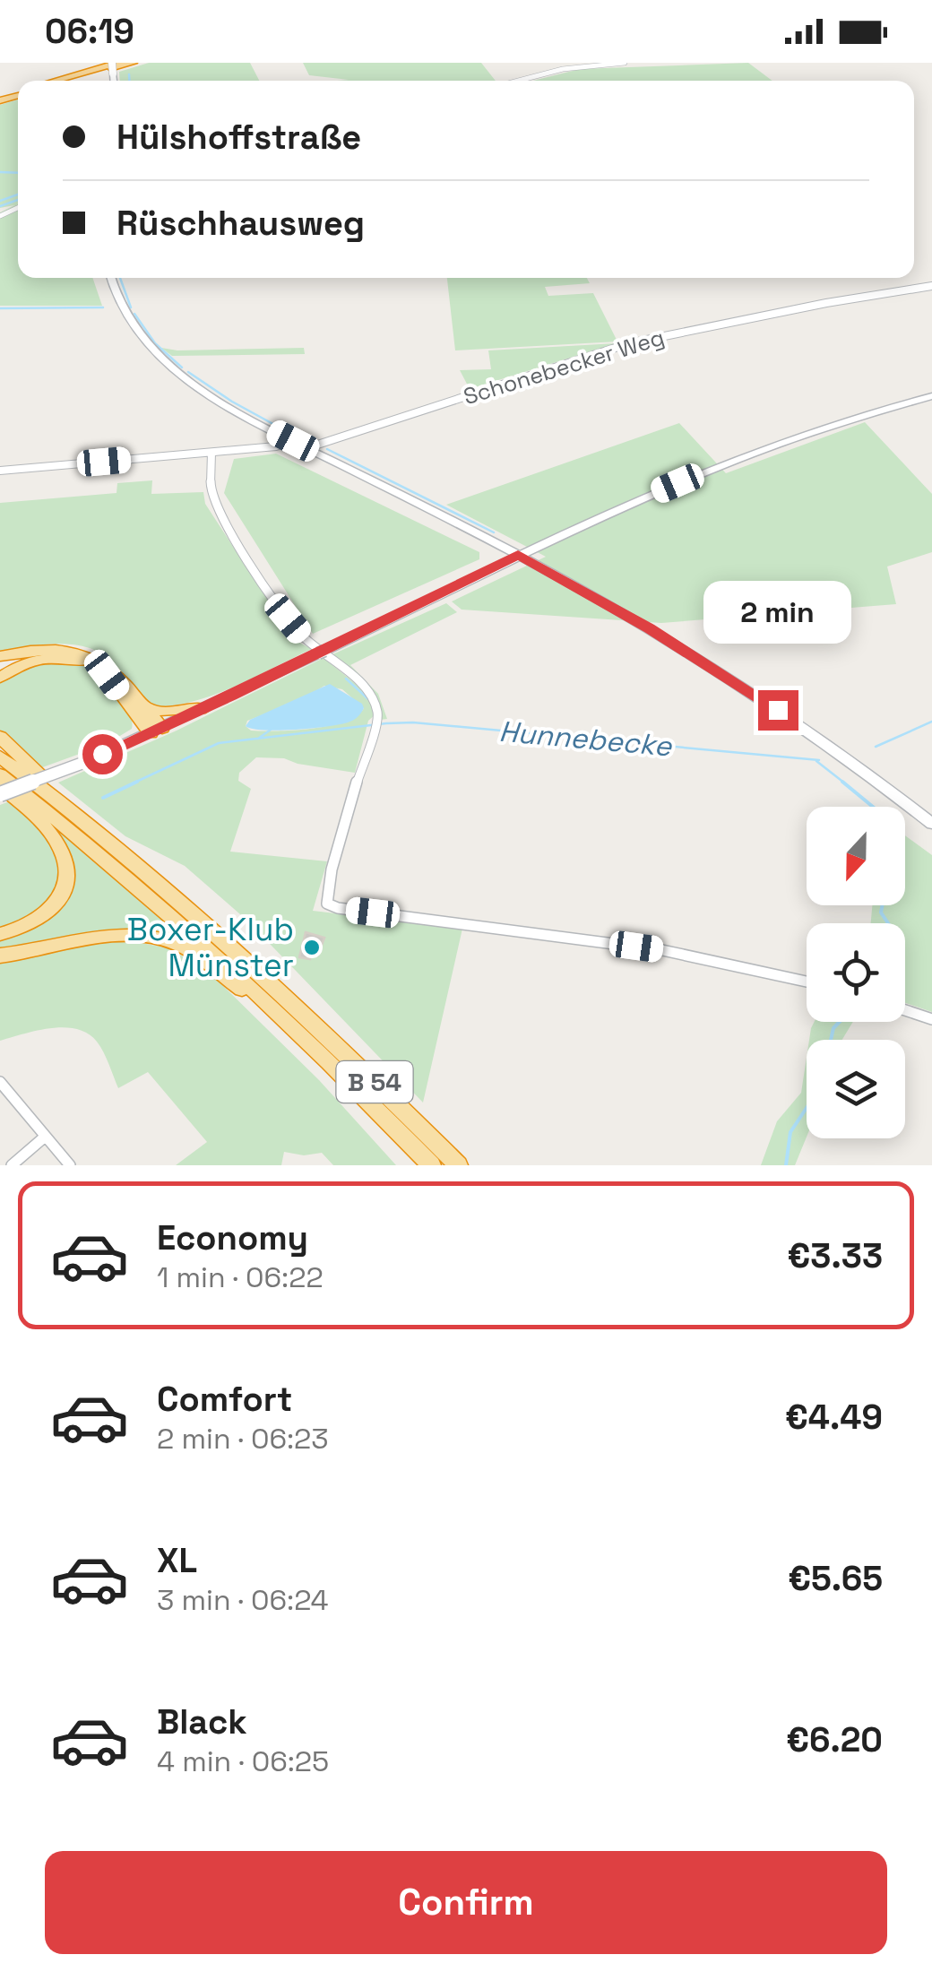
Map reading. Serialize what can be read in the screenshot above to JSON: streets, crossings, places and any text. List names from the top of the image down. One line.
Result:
{"streets":{"highway":["B 54"],"street":["Schonebecker Weg"]},"water":["Hunnebecke"],"places":["Boxer-Klub Münster"],"north":"bottom","page":{"status":"06:19","banner":["Hülshoffstraße","Rüschhausweg"],"bubble":"2 min","list":[{"name":"Economy","note":"1 min · 06:22","value":"€3.33"},{"name":"Comfort","note":"2 min · 06:23","value":"€4.49"},{"name":"XL","note":"3 min · 06:24","value":"€5.65"},{"name":"Black","note":"4 min · 06:25","value":"€6.20"}],"buttons":"Confirm"}}
